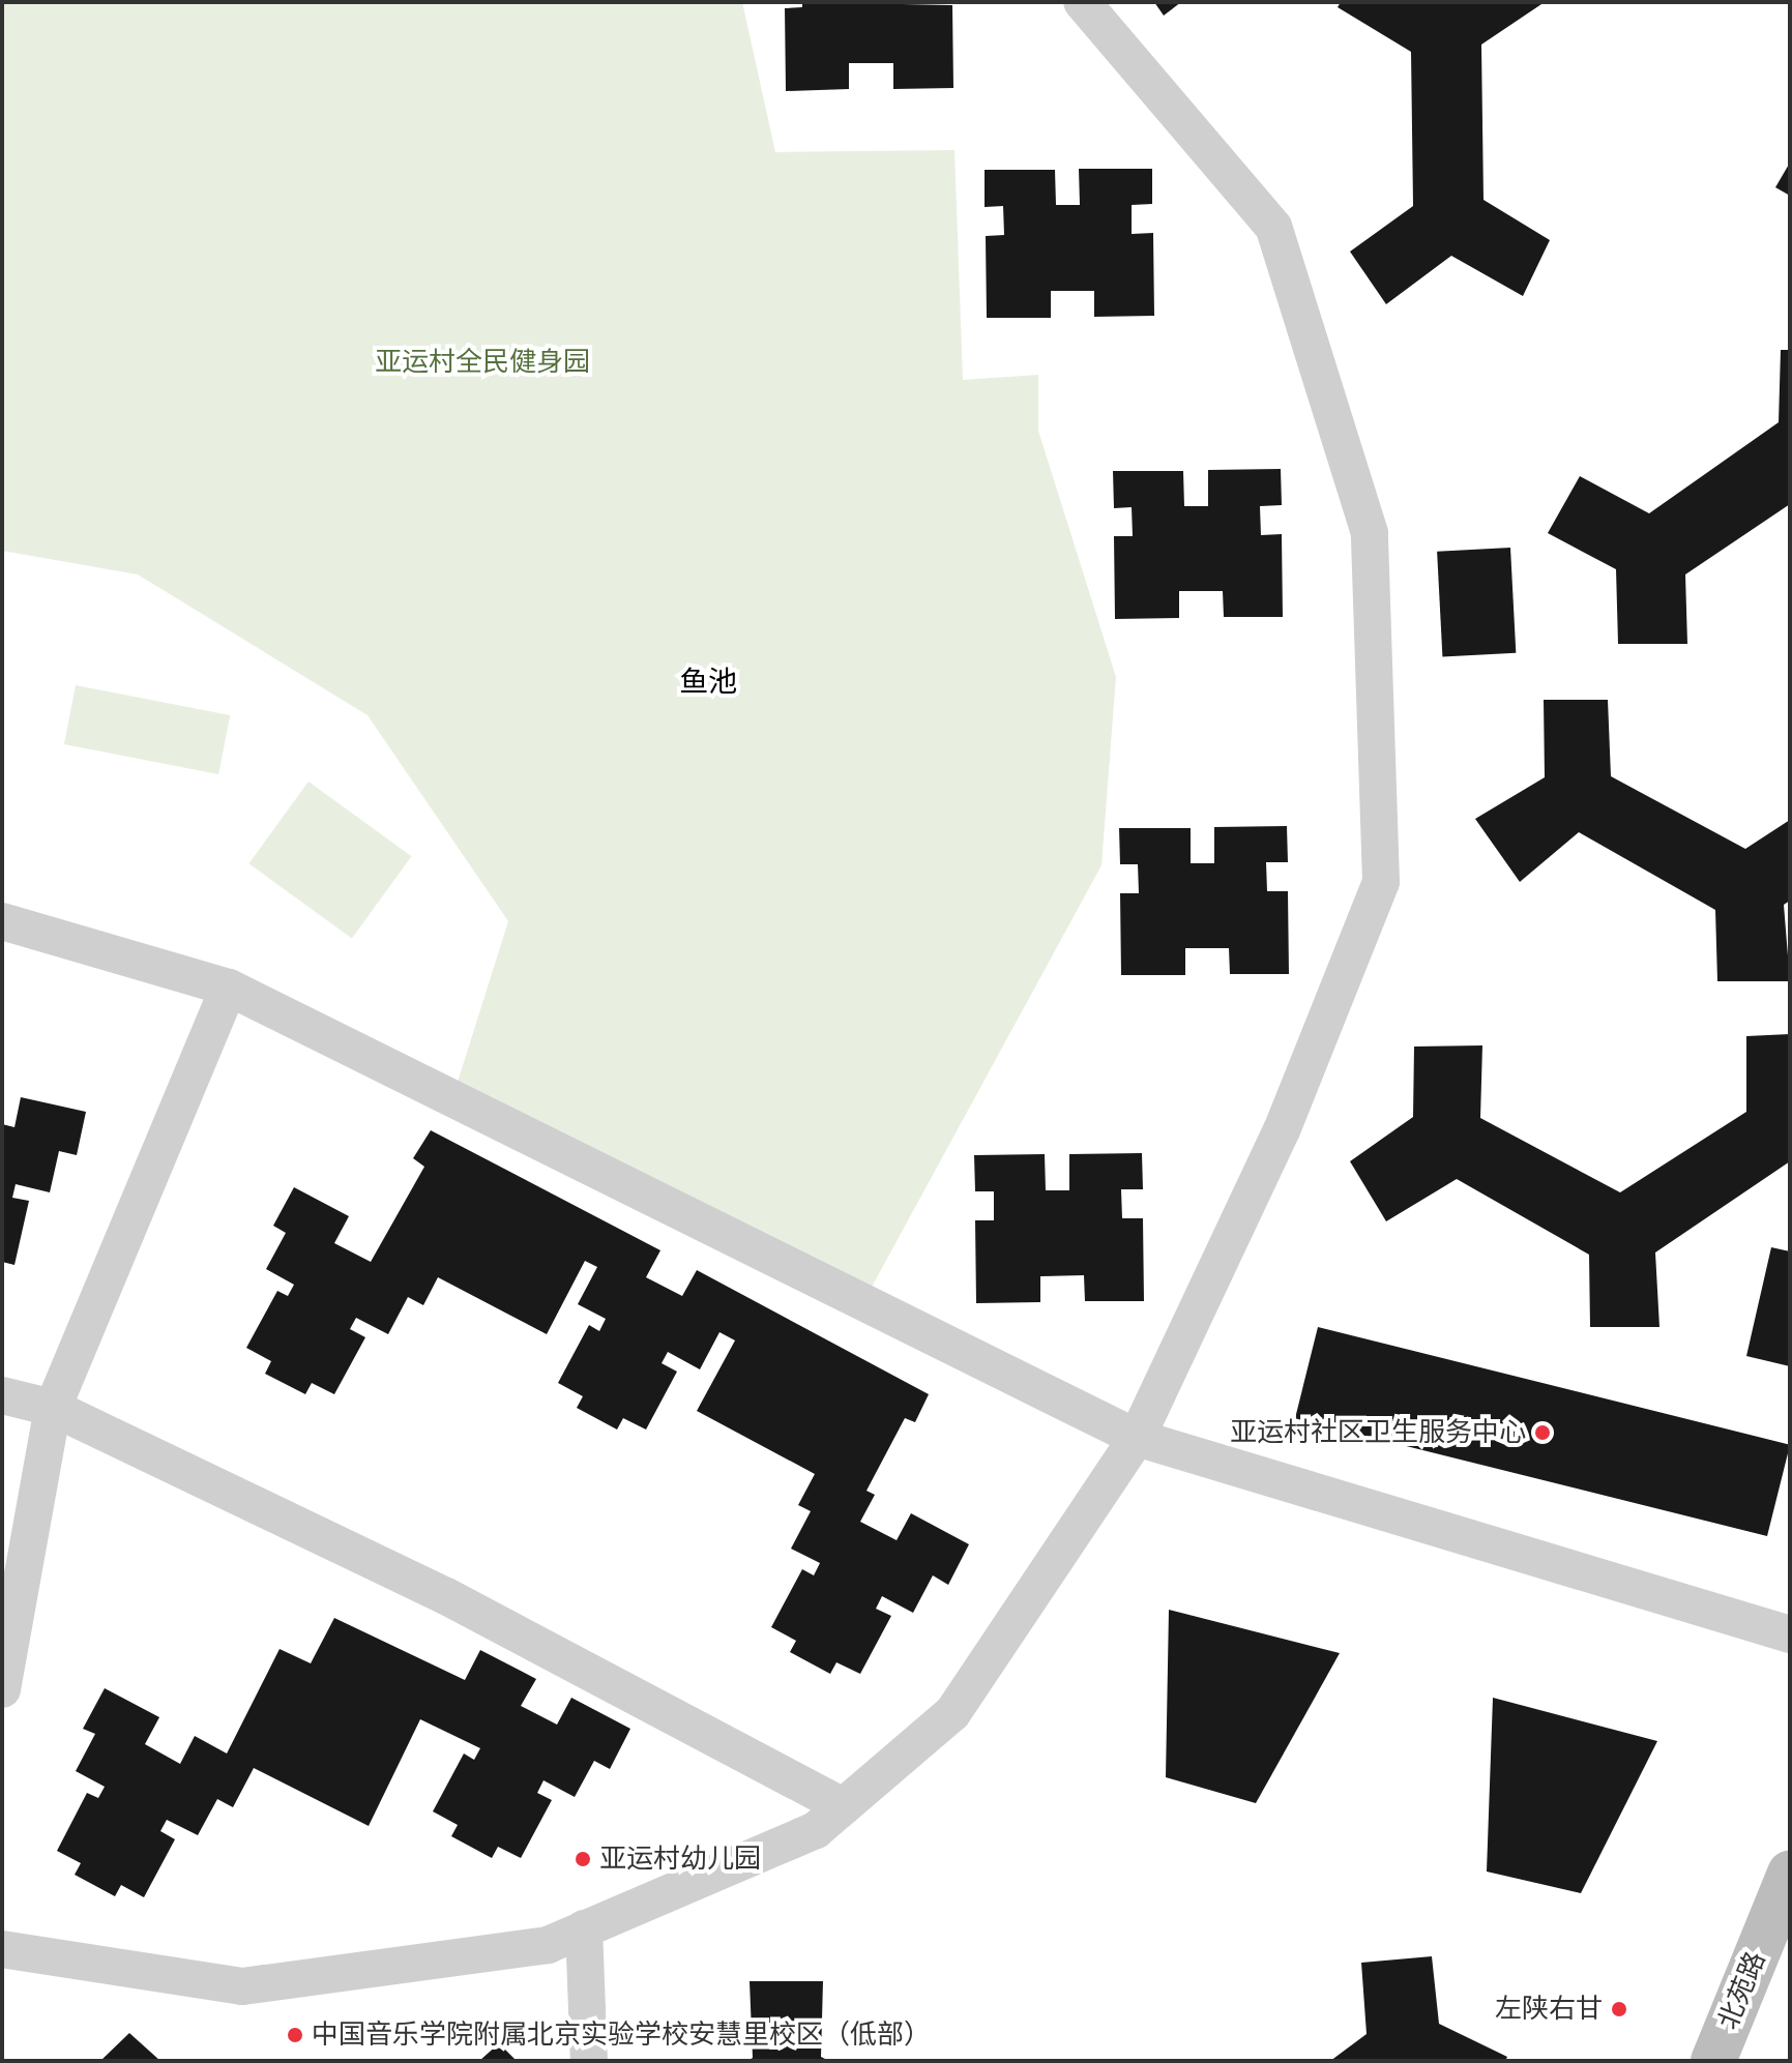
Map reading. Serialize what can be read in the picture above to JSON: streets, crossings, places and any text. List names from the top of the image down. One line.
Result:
{"streets":{"street":["北苑路"]},"districts":["鱼池"],"parks":["亚运村全民健身园"],"places":["亚运村社区卫生服务中心","亚运村幼儿园","左陕右甘","中国音乐学院附属北京实验学校安慧里校区（低部）"]}
